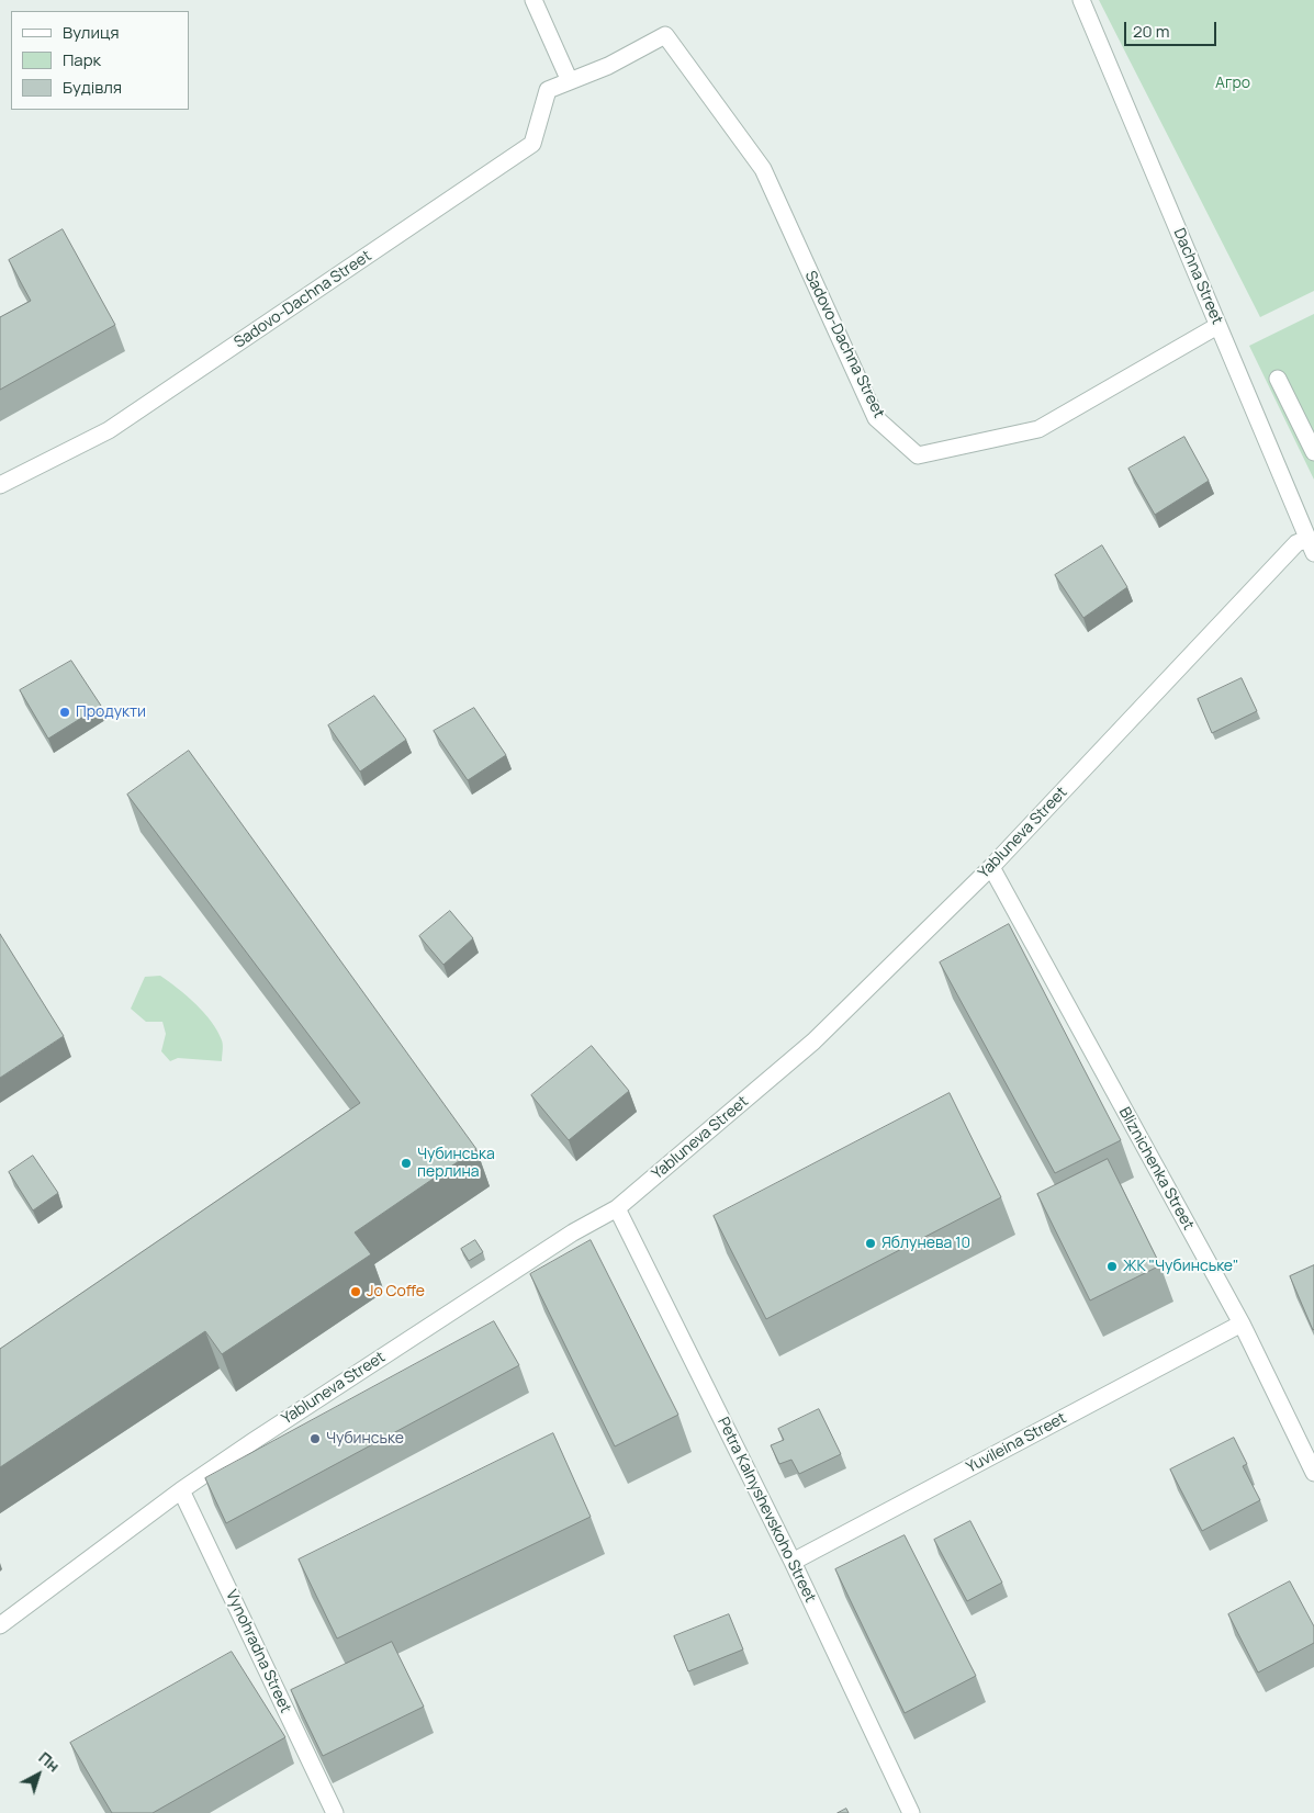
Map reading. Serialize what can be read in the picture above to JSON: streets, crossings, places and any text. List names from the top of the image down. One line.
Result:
{"streets":{"street":["Dachna Street","Sadovo-Dachna Street","Yabluneva Street","Bliznichenka Street","Yuvileina Street","Petra Kalnyshevskoho Street","Vynohradna Street"]},"crossings":[["Dachna Street","Sadovo-Dachna Street"],["Dachna Street","Yabluneva Street"],["Yabluneva Street","Bliznichenka Street"],["Yabluneva Street","Petra Kalnyshevskoho Street"],["Yabluneva Street","Vynohradna Street"],["Bliznichenka Street","Yuvileina Street"],["Yuvileina Street","Petra Kalnyshevskoho Street"]],"parks":["Агро"],"places":["Продукти","Чубинська перлина","Яблунева 10","ЖК \"Чубинське\"","Jo Coffe","Чубинське"],"legend":["Вулиця","Парк","Будівля"],"scale_bar":"20 m","north":"top right"}
